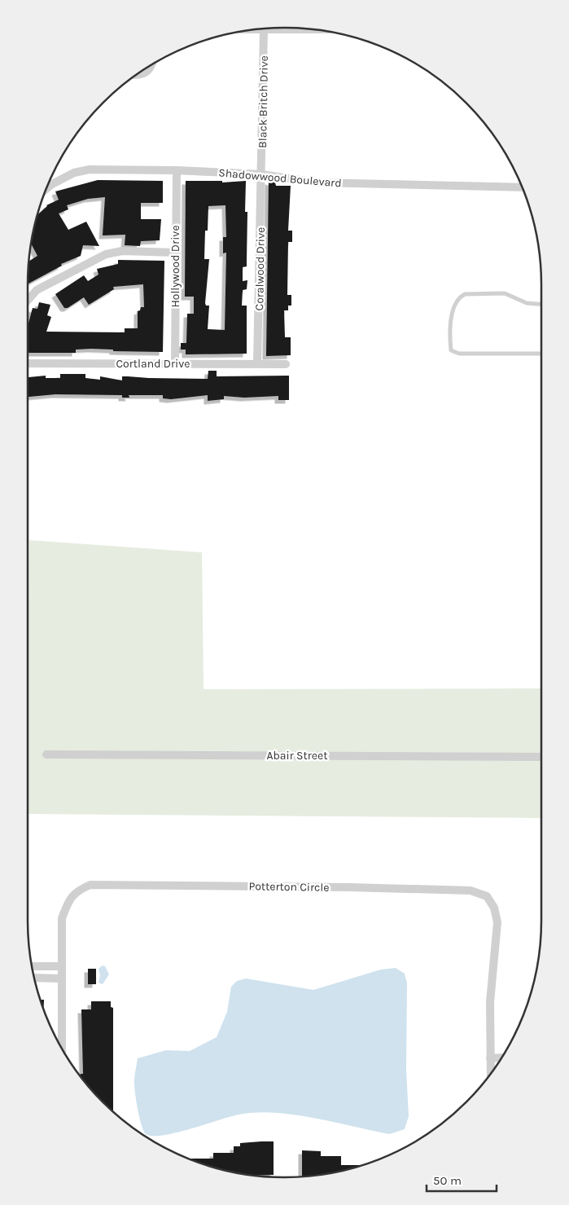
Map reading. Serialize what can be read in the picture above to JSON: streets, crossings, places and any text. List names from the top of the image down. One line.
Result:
{"streets":{"street":["Black Britch Drive","Shadowwood Boulevard","Hollywood Drive","Coralwood Drive","Cortland Drive","Abair Street","Potterton Circle"]},"crossings":[["Black Britch Drive","Shadowwood Boulevard"],["Black Britch Drive","Coralwood Drive"],["Shadowwood Boulevard","Hollywood Drive"],["Shadowwood Boulevard","Coralwood Drive"],["Hollywood Drive","Cortland Drive"],["Coralwood Drive","Cortland Drive"]],"scale_bar":"50 m"}
